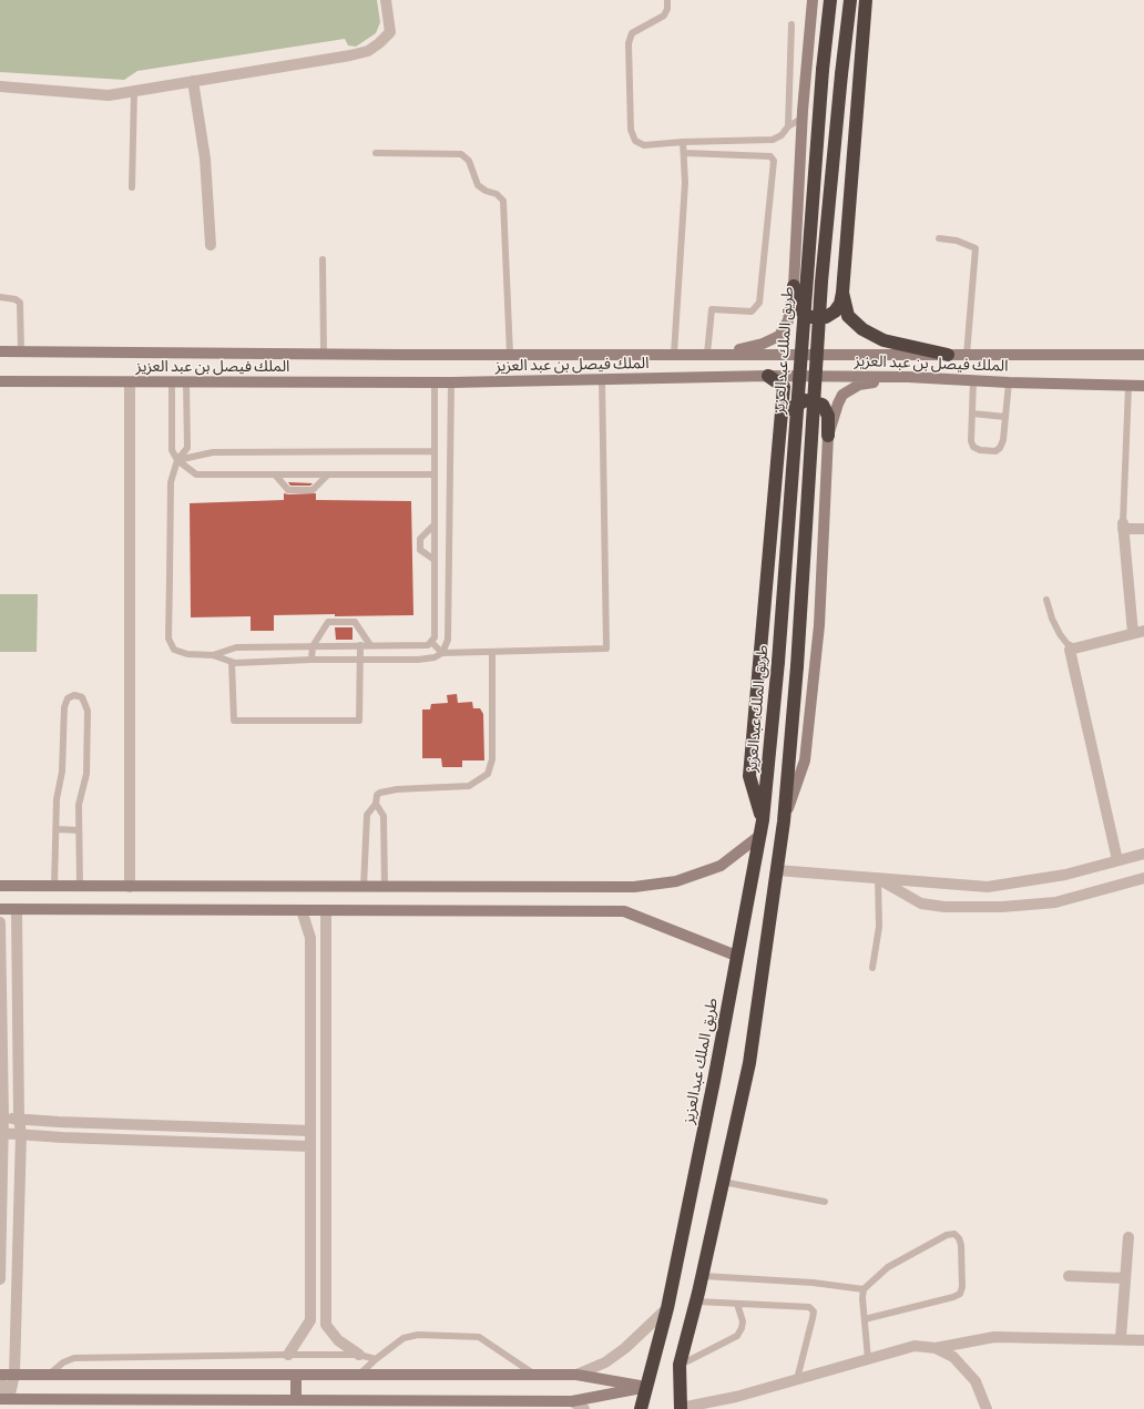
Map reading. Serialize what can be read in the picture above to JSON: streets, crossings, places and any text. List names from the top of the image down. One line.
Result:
{"streets":{"highway":["طريق الملك عبدالعزيز"],"street":["الملك فيصل بن عبد العزيز"]}}
